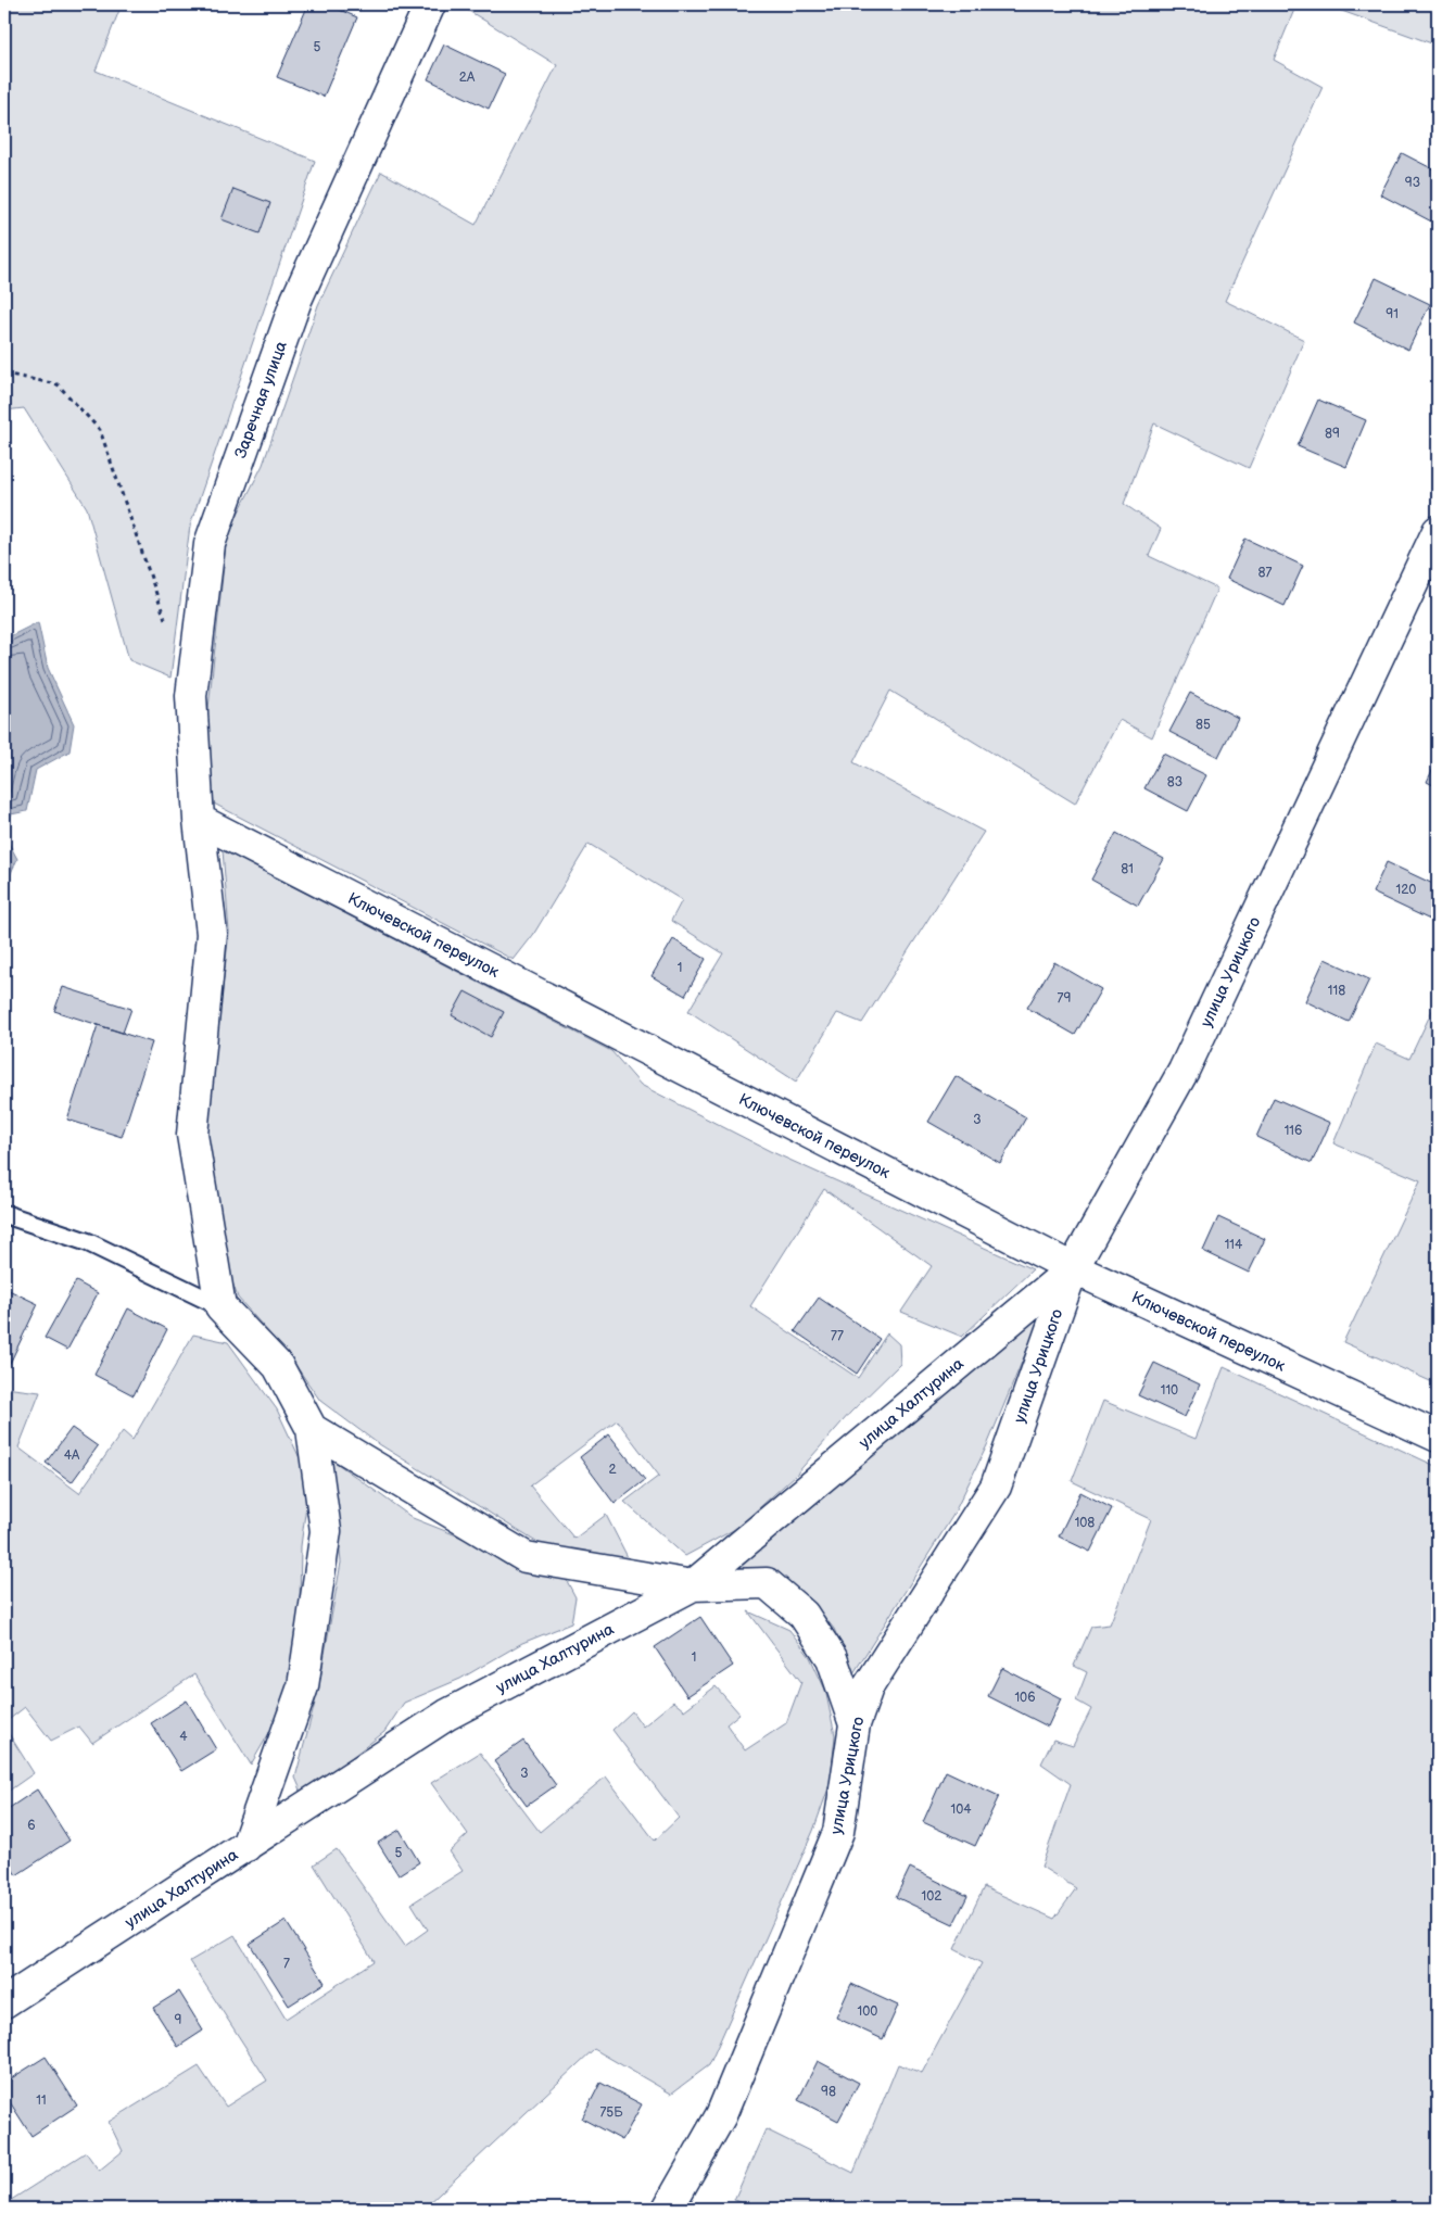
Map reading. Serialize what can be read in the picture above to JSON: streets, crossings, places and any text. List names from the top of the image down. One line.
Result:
{"streets":{"street":["Заречная улица","Ключевской переулок","улица Урицкого","улица Халтурина"]},"crossings":[["Заречная улица","Ключевской переулок"],["Ключевской переулок","улица Урицкого"],["Ключевской переулок","улица Халтурина"],["улица Урицкого","улица Халтурина"]],"house_numbers":["5","2А","93","91","89","87","85","83","81","120","1","118","79","3","116","114","77","110","4А","2","108","1","106","4","3","104","6","5","102","7","100","9","98","11","75Б"]}
